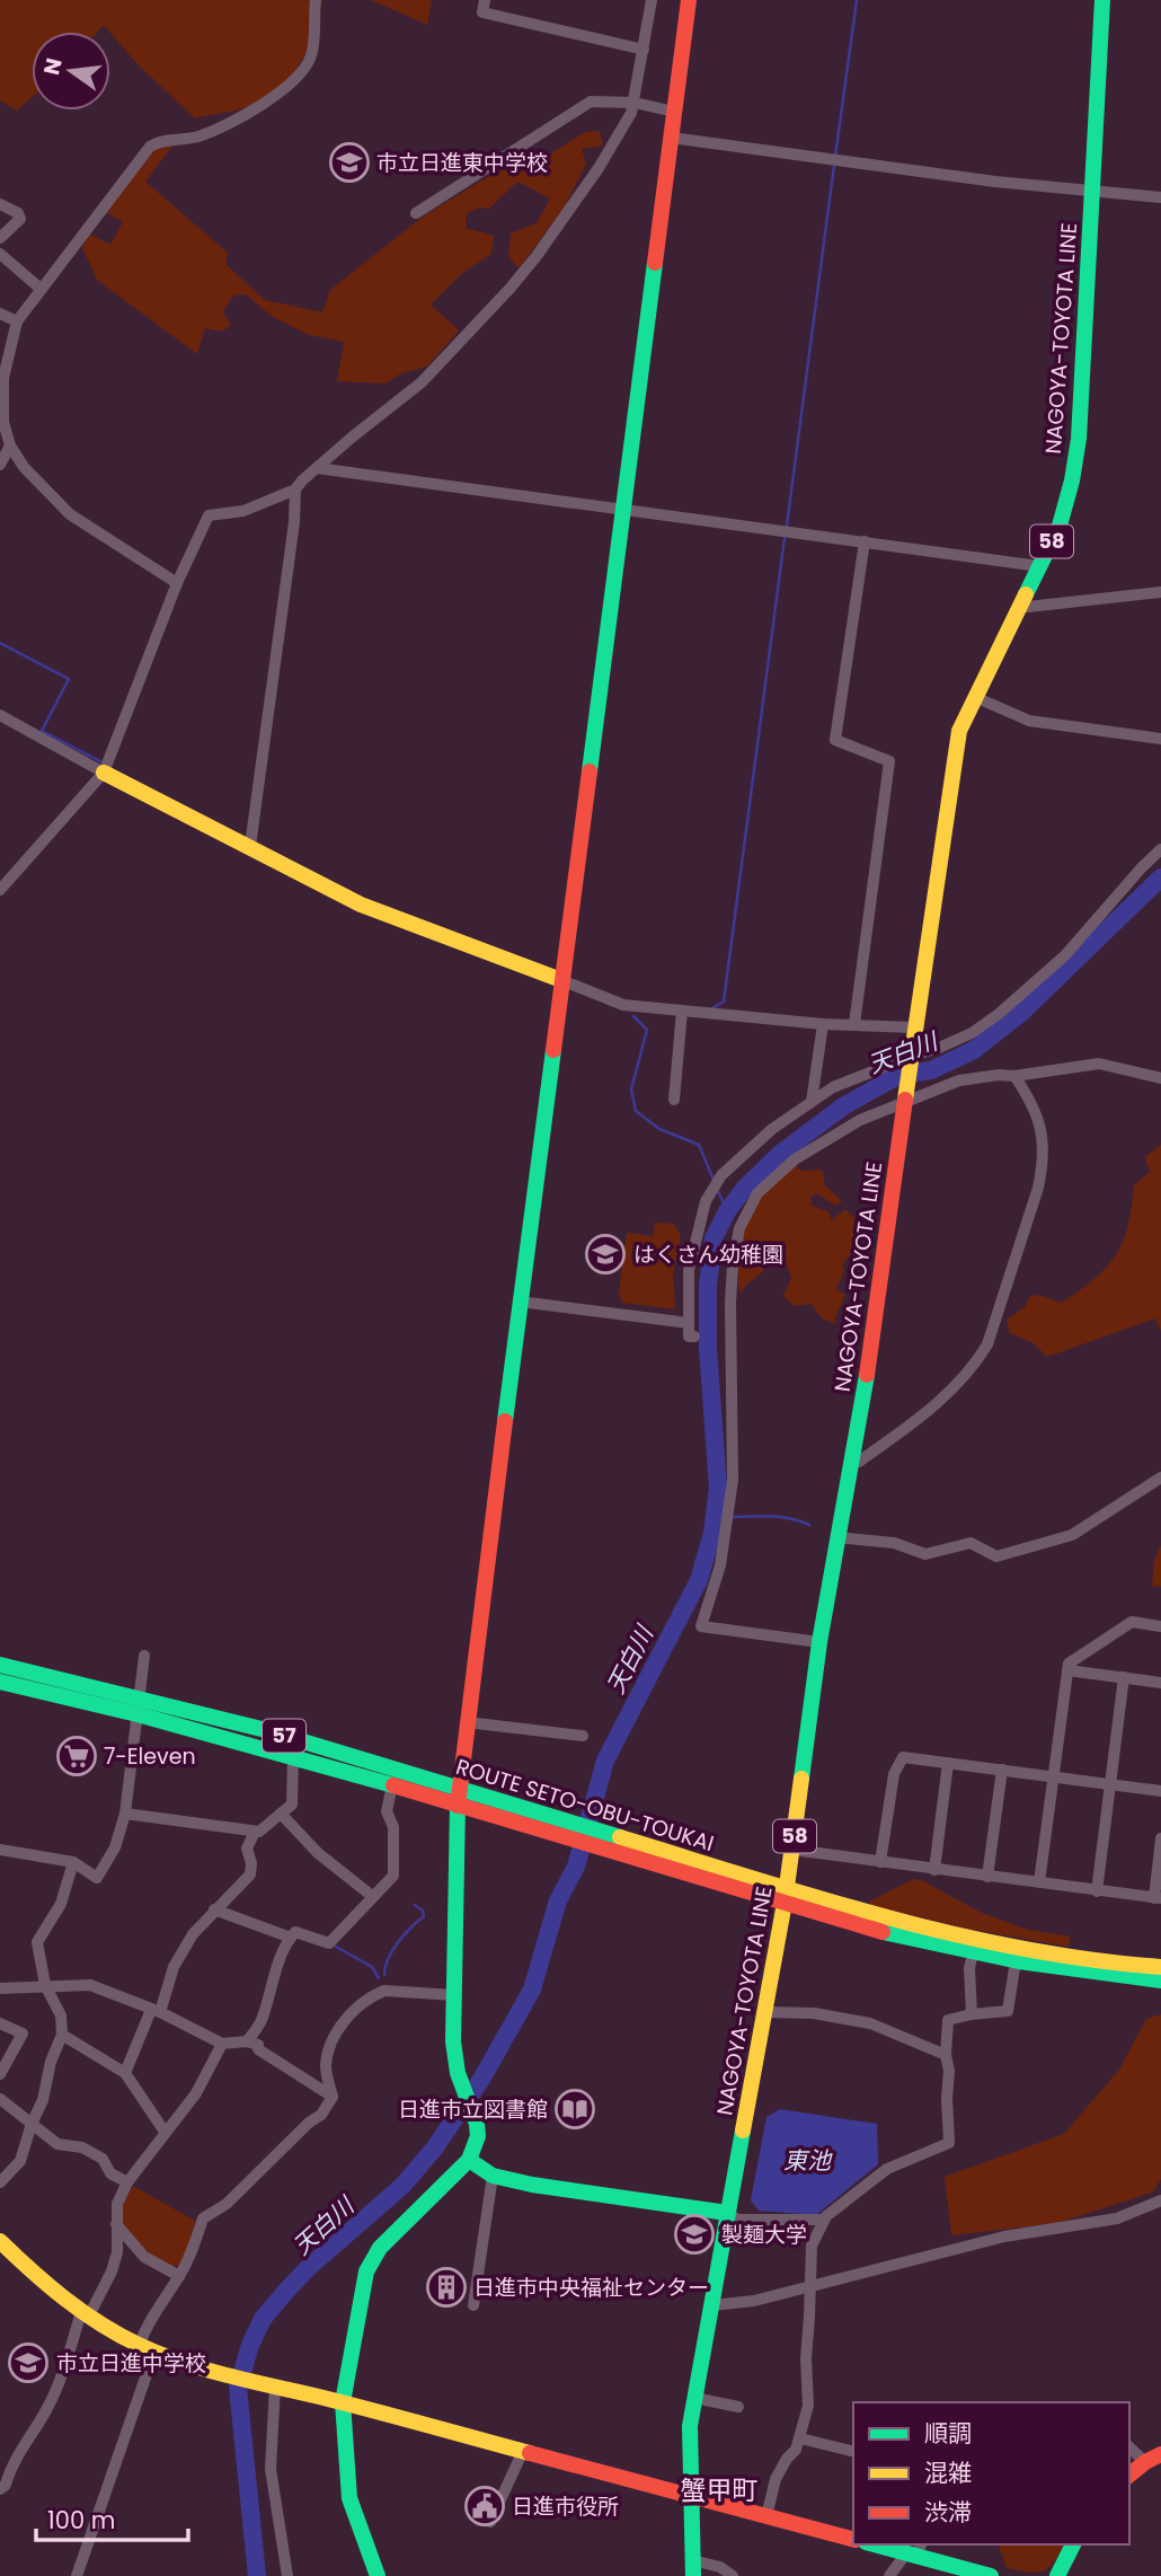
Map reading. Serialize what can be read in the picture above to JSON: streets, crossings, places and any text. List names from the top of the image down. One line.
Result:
{"streets":{"main road":["NAGOYA-TOYOTA LINE","58","57","ROUTE SETO-OBU-TOUKAI"]},"crossings":[["NAGOYA-TOYOTA LINE","ROUTE SETO-OBU-TOUKAI"]],"districts":["蟹甲町"],"water":["天白川","東池"],"places":{"school or university":["市立日進東中学校","はくさん幼稚園","製麺大学","市立日進中学校"],"supermarket":["7-Eleven"],"library":["日進市立図書館"],"building":["日進市中央福祉センター"],"public building":["日進市役所"]},"legend":["順調","混雑","渋滞"],"scale_bar":"100 m","north":"left"}
